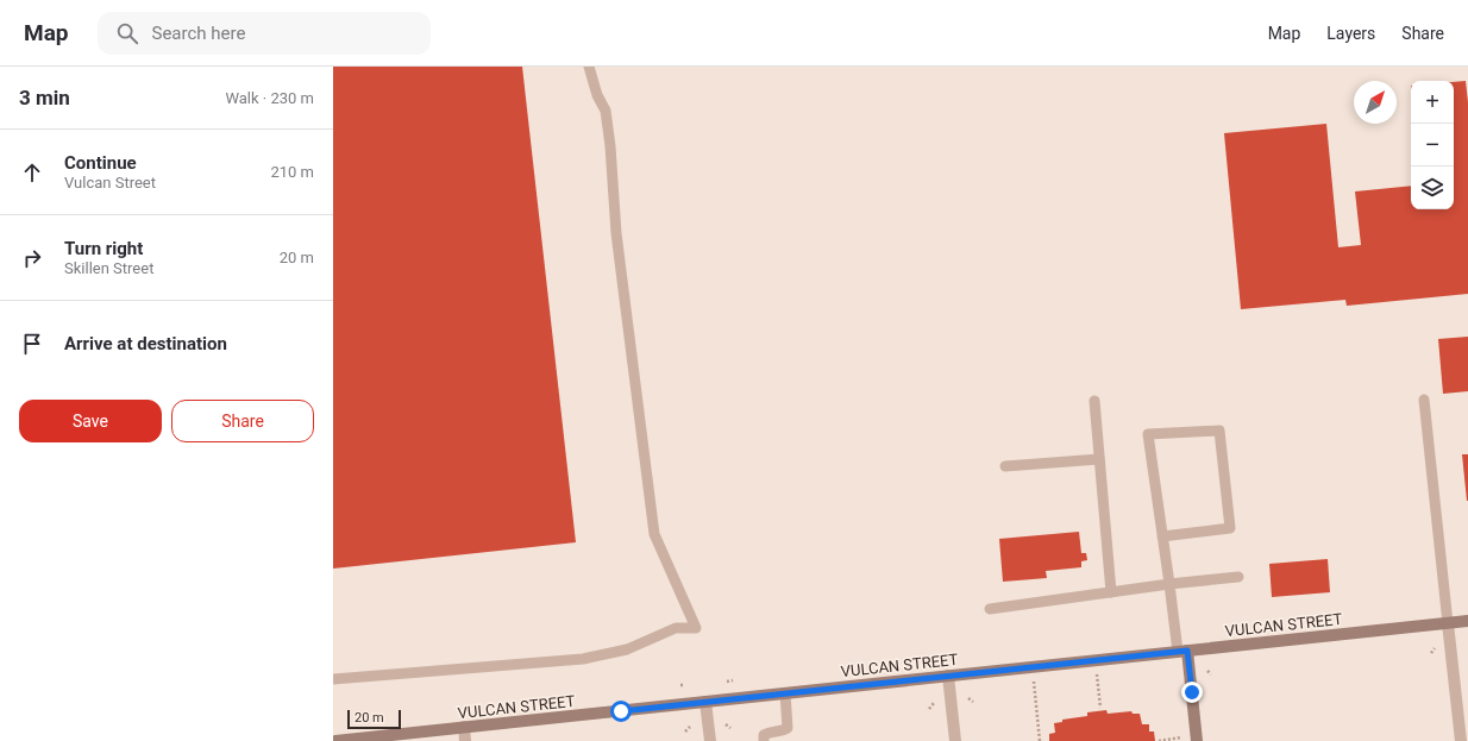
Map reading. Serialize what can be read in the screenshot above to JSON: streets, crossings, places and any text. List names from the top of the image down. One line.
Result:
{"streets":{"street":["VULCAN STREET"]},"scale_bar":"20 m","north":"top right","page":{"header":"Map","search":"Search here","nav":["Map","Layers","Share"],"heading":["3 min","Walk · 230 m"],"map_buttons":["+","−"],"list":[["Continue","Vulcan Street","210 m"],["Turn right","Skillen Street","20 m"],"Arrive at destination"],"buttons":["Save","Share"],"scale":"20 m"}}
